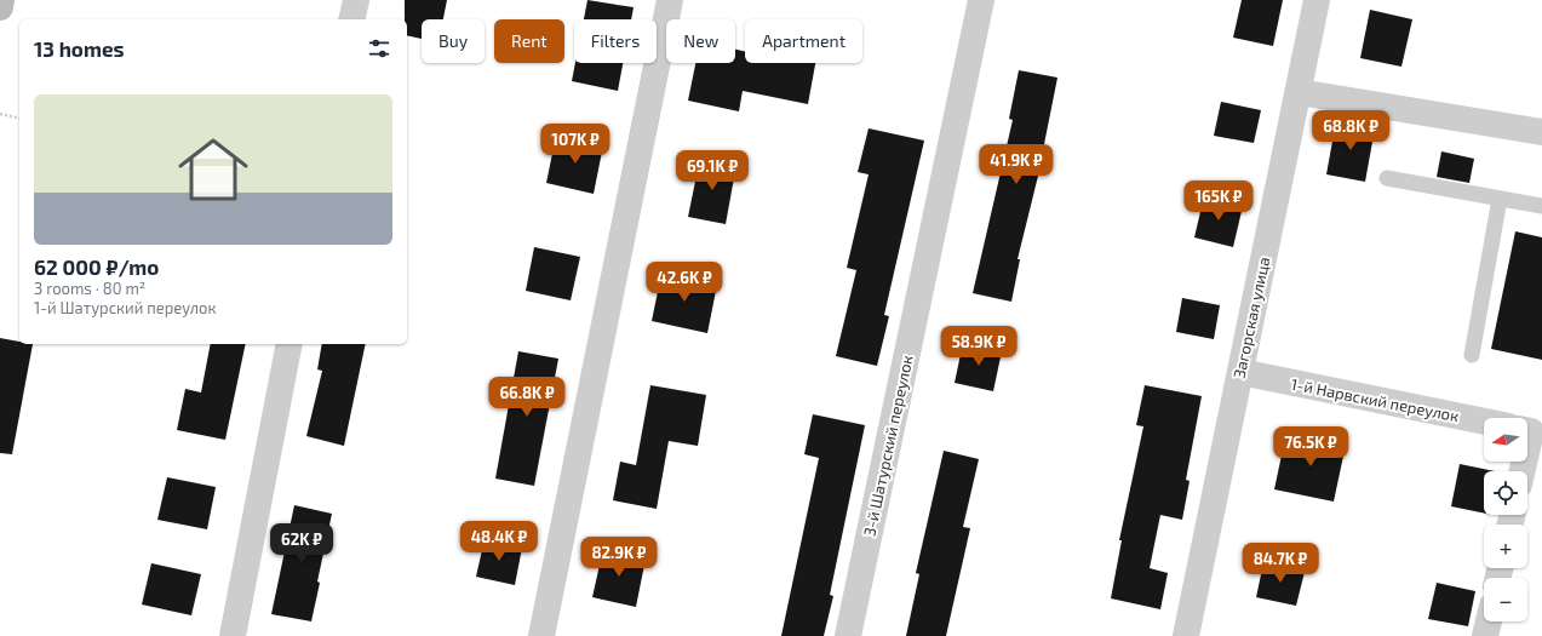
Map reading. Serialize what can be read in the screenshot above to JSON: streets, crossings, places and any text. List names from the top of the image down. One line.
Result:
{"streets":{"street":["Загорская улица","1-й Нарвский переулок","3-й Шатурский переулок"]},"crossings":[["Загорская улица","1-й Нарвский переулок"]],"north":"left","page":{"chip":["Buy","Rent","Filters","New","Apartment"],"heading":"13 homes","list":[{"name":"62 000 ₽/mo","note":"3 rooms · 80 m² · 1-й Шатурский переулок"}],"price":["68.8K ₽","107K ₽","41.9K ₽","69.1K ₽","165K ₽","42.6K ₽","58.9K ₽","66.8K ₽","76.5K ₽","48.4K ₽","62K ₽","82.9K ₽","84.7K ₽"],"map_buttons":["+","−"]}}
